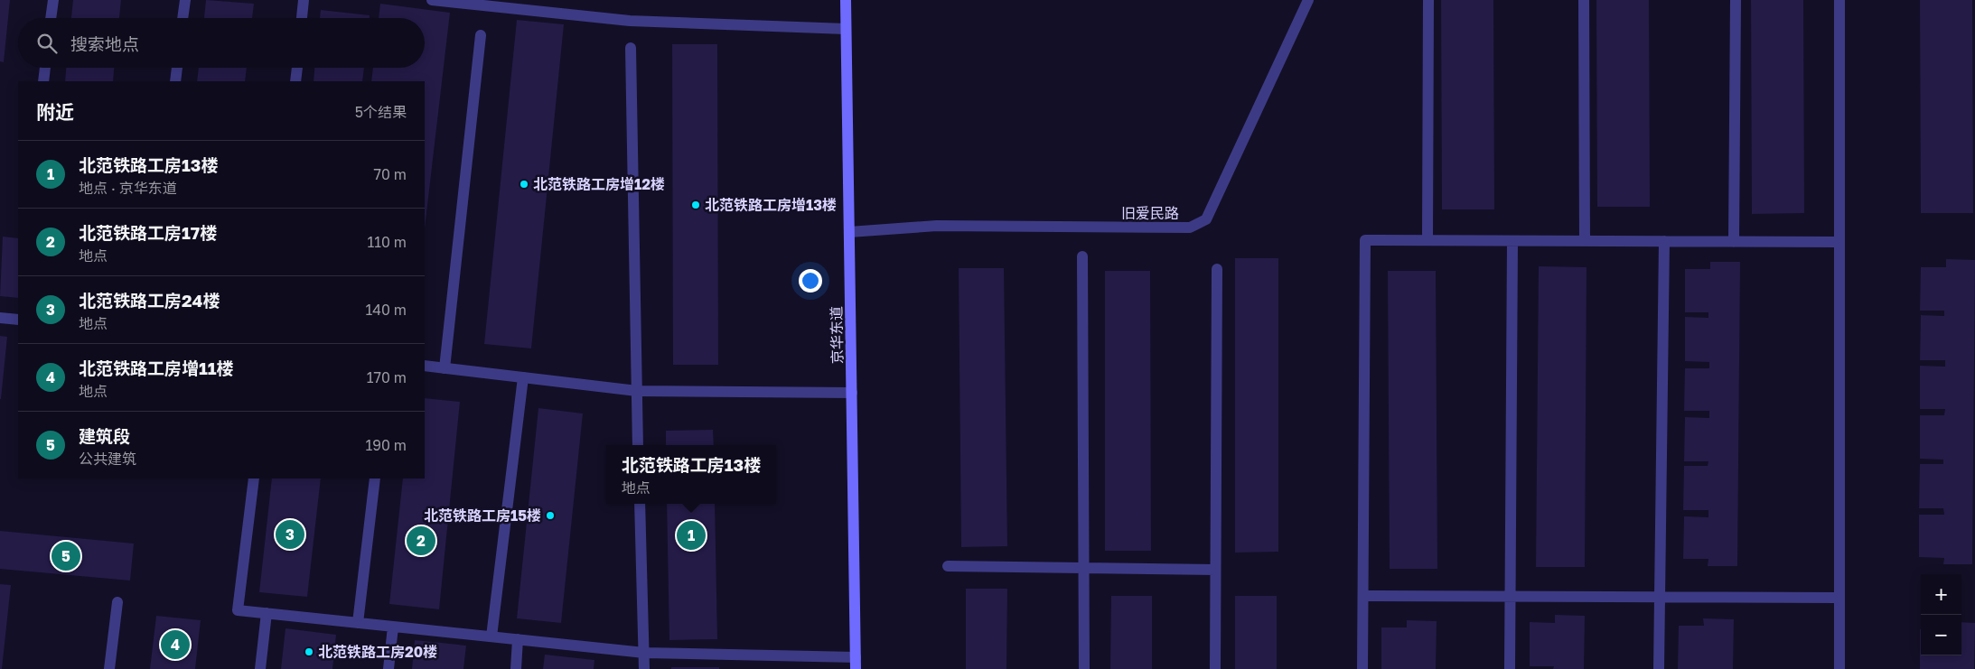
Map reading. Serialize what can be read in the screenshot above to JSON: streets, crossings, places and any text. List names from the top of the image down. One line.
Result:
{"streets":{"main road":["京华东道"],"street":["旧爱民路"]},"crossings":[["旧爱民路","京华东道"]],"places":["北范铁路工房增12楼","北范铁路工房增13楼","北范铁路工房15楼","北范铁路工房20楼"],"page":{"search":"搜索地点","heading":["附近","5个结果"],"list":[{"mark":"1","name":"北范铁路工房13楼","note":"地点 · 京华东道","value":"70 m"},{"mark":"2","name":"北范铁路工房17楼","note":"地点","value":"110 m"},{"mark":"3","name":"北范铁路工房24楼","note":"地点","value":"140 m"},{"mark":"4","name":"北范铁路工房增11楼","note":"地点","value":"170 m"},{"mark":"5","name":"建筑段","note":"公共建筑","value":"190 m"}],"popup":["北范铁路工房13楼","地点"],"pins":["3","1","2","5","4"],"map_buttons":["+","−"]}}
